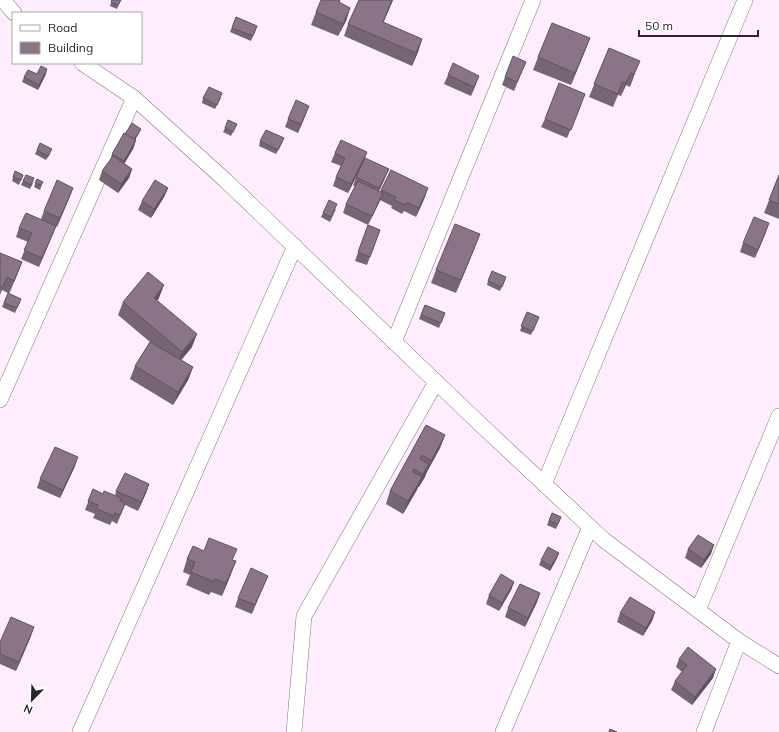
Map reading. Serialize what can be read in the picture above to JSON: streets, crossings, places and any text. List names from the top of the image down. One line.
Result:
{"legend":["Road","Building"],"scale_bar":"50 m","north":"bottom left"}
